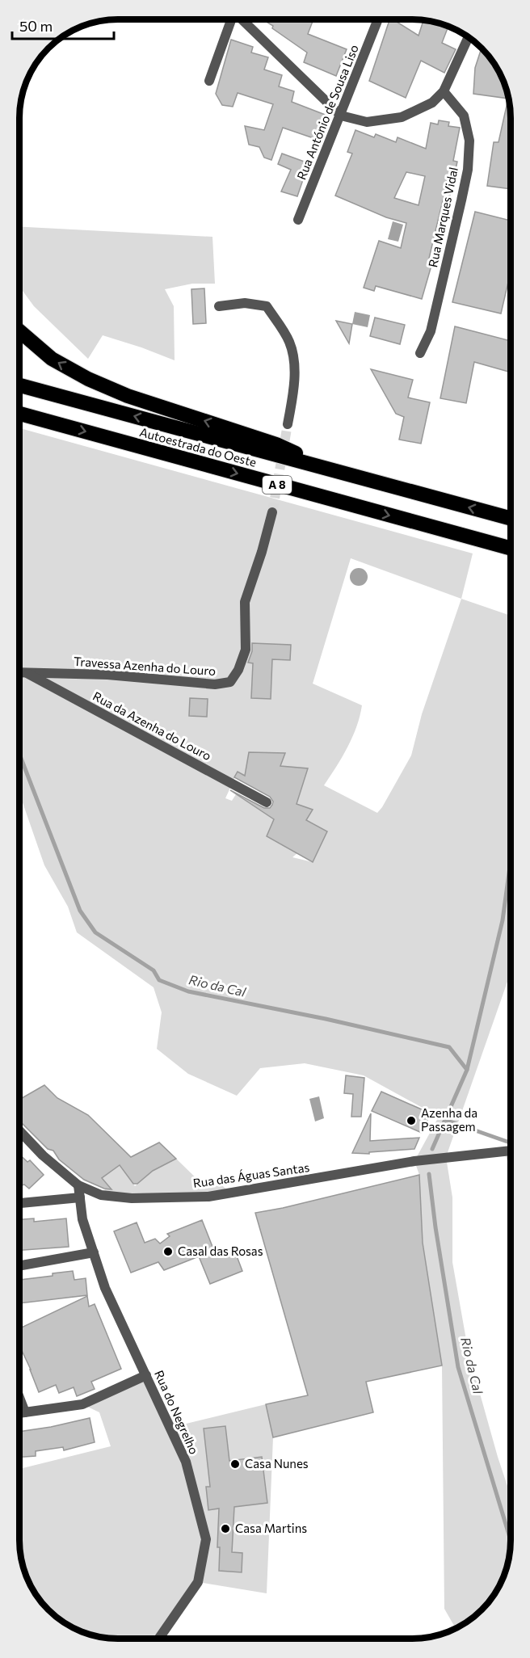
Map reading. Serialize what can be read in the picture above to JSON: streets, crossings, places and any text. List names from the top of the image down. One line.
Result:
{"streets":{"highway":["Autoestrada do Oeste","A 8"],"street":["Rua António de Sousa Liso","Rua Marques Vidal","Travessa Azenha do Louro","Rua da Azenha do Louro","Rua das Águas Santas","Rua do Negrelho"]},"crossings":[["Travessa Azenha do Louro","Rua da Azenha do Louro"],["Rua das Águas Santas","Rua do Negrelho"]],"water":["Rio da Cal"],"places":["Azenha da Passagem","Casal das Rosas","Casa Nunes","Casa Martins"],"scale_bar":"50 m"}
